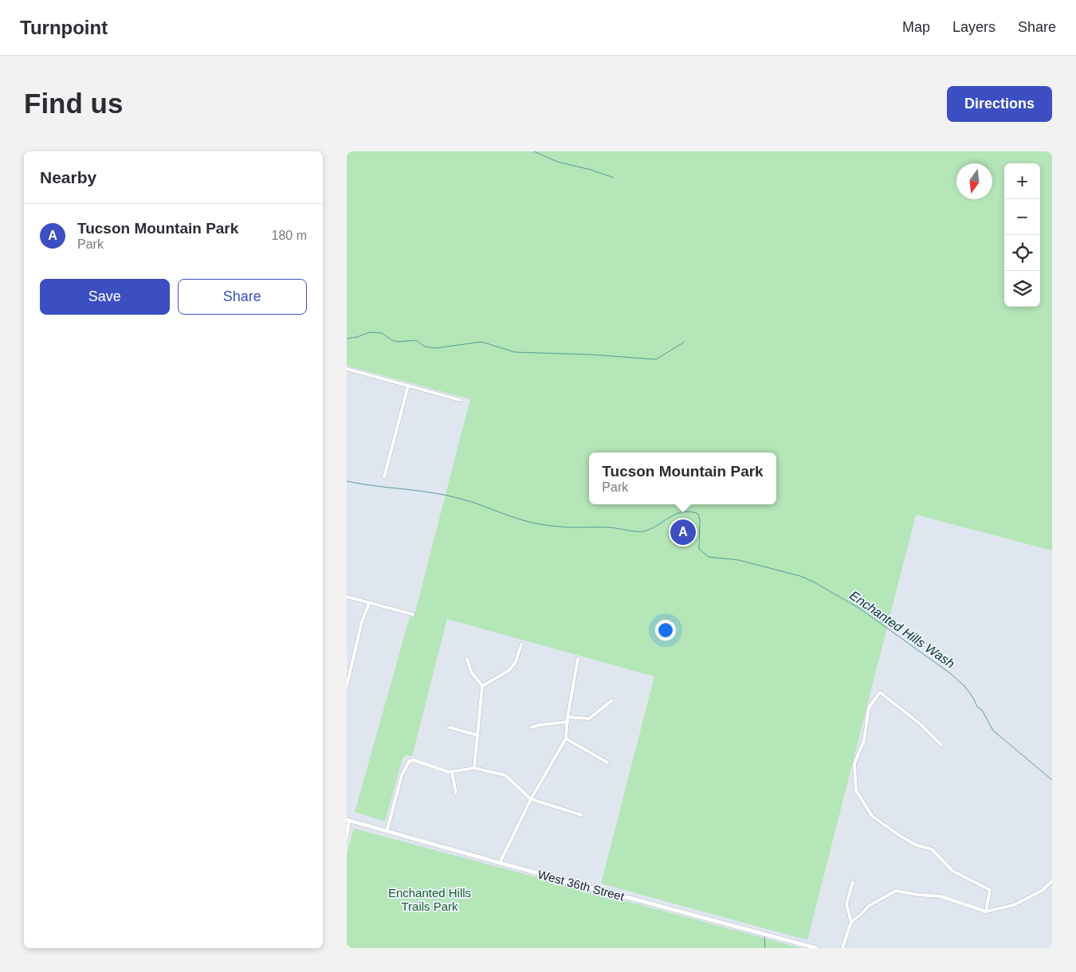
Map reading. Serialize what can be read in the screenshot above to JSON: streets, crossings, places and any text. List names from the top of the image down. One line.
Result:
{"streets":{"street":["West 36th Street"]},"water":["Enchanted Hills Wash"],"parks":["Enchanted Hills Trails Park"],"north":"bottom","page":{"header":"Turnpoint","nav":["Map","Layers","Share"],"buttons":["Directions",["Save","Share"]],"title":"Find us","heading":"Nearby","map_buttons":["+","−"],"list":[{"mark":"A","name":"Tucson Mountain Park","note":"Park","value":"180 m"}],"popup":["Tucson Mountain Park","Park"],"pins":"A"}}
